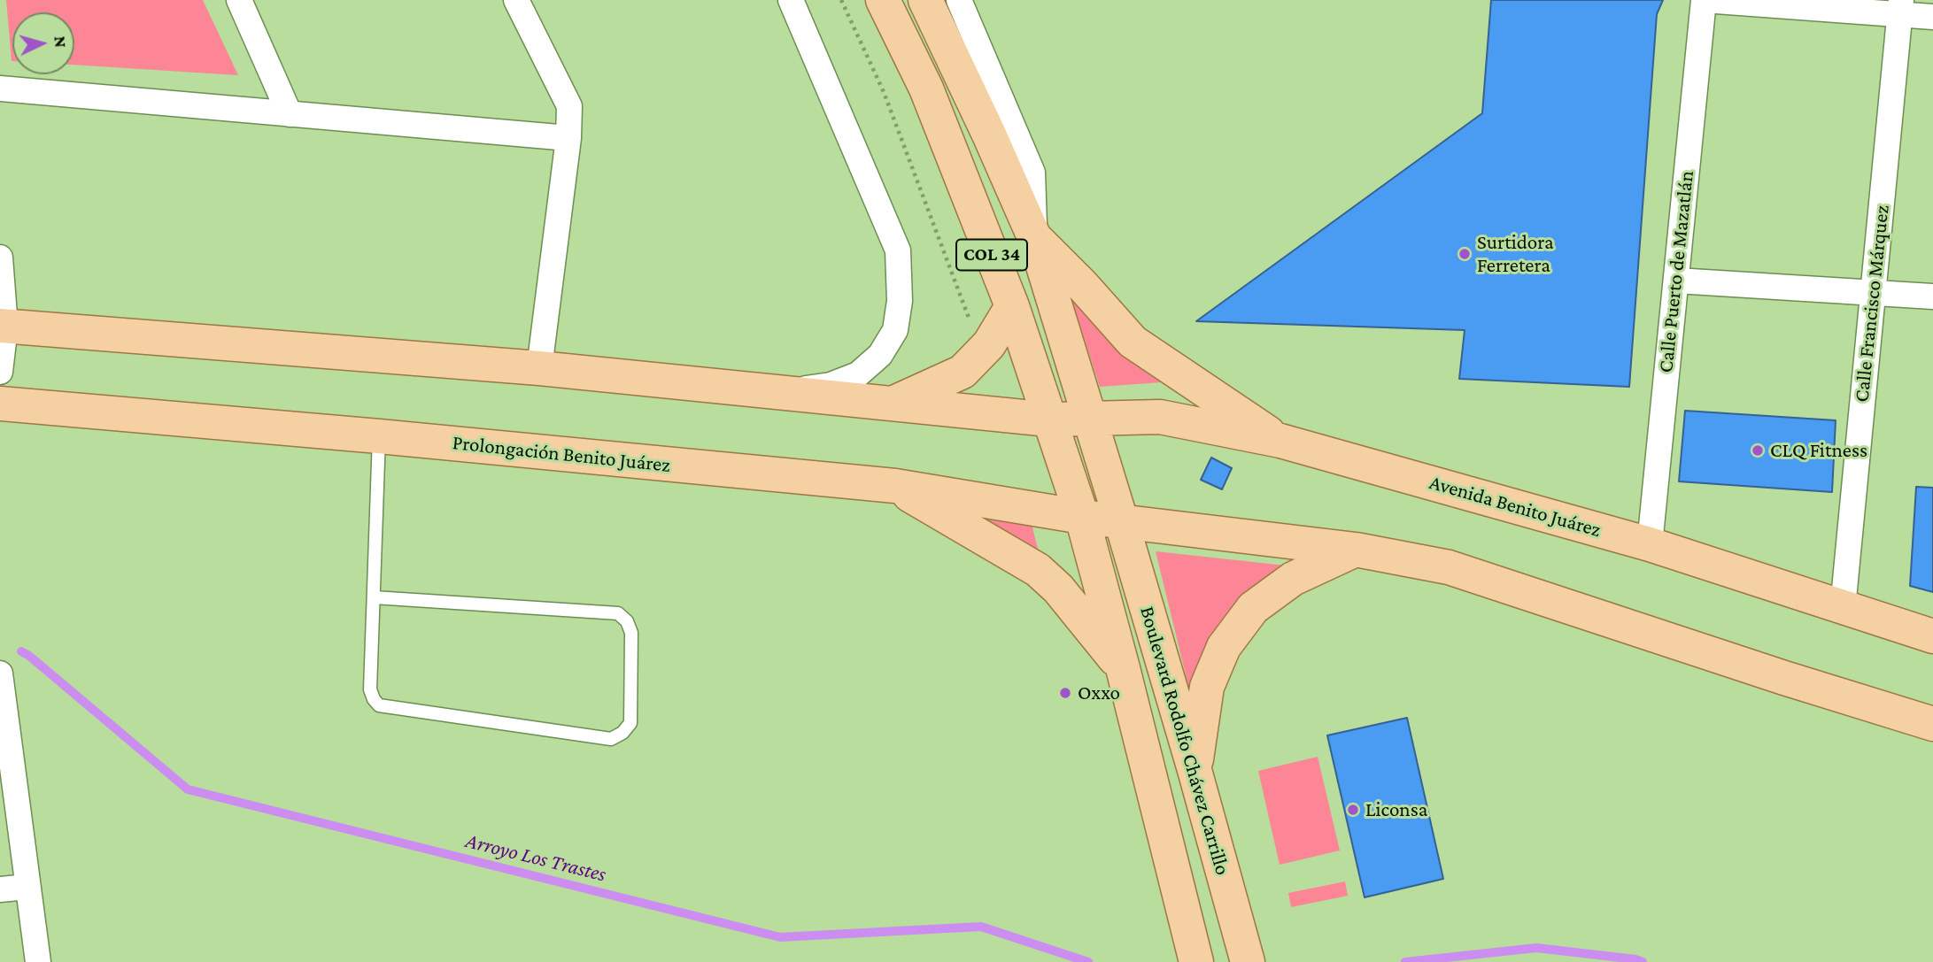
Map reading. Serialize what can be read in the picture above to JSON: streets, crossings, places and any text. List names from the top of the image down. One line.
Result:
{"streets":{"main road":["COL 34","Prolongación Benito Juárez","Avenida Benito Juárez","Boulevard Rodolfo Chávez Carrillo"],"street":["Calle Puerto de Mazatlán","Calle Francisco Márquez"]},"crossings":[["COL 34","Prolongación Benito Juárez"],["COL 34","Avenida Benito Juárez"],["COL 34","Boulevard Rodolfo Chávez Carrillo"],["Calle Puerto de Mazatlán","Avenida Benito Juárez"],["Calle Francisco Márquez","Avenida Benito Juárez"],["Prolongación Benito Juárez","Boulevard Rodolfo Chávez Carrillo"]],"water":["Arroyo Los Trastes"],"places":["Surtidora Ferretera","CLQ Fitness","Oxxo","Liconsa"],"north":"right"}
